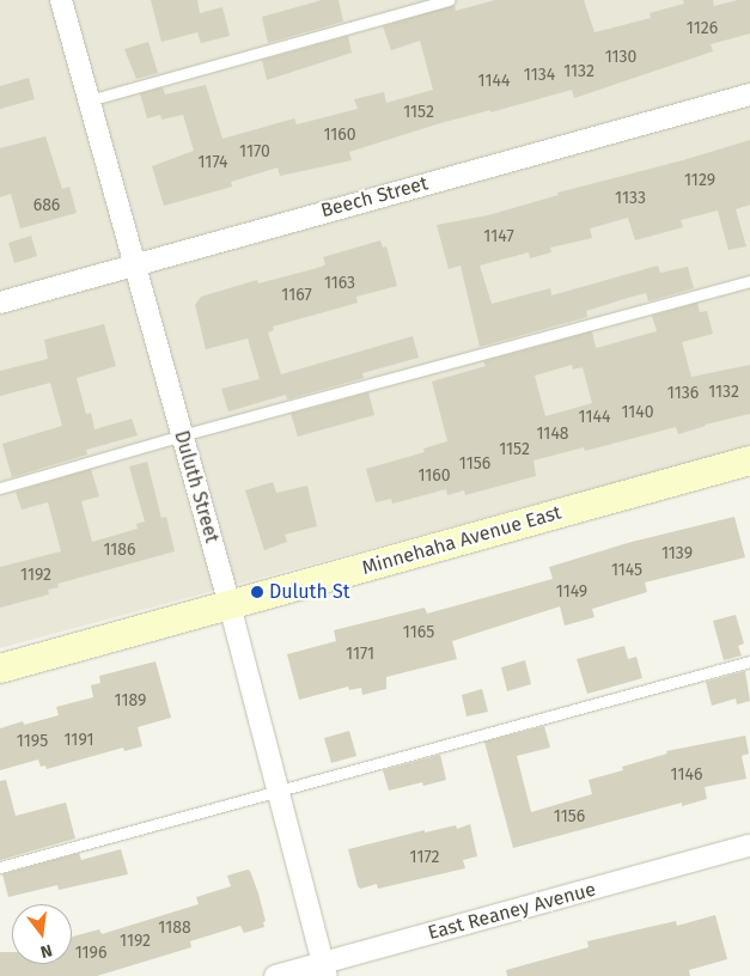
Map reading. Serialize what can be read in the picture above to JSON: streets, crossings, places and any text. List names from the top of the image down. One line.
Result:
{"streets":{"main road":["Minnehaha Avenue East"],"street":["Beech Street","Duluth Street","East Reaney Avenue"]},"crossings":[["Beech Street","Duluth Street"],["Duluth Street","Minnehaha Avenue East"],["Duluth Street","East Reaney Avenue"]],"places":["Duluth St"],"house_numbers":["1126","1130","1132","1134","1144","1152","1160","1170","1174","1129","1133","686","1147","1163","1167","1132","1136","1140","1144","1148","1152","1156","1160","1186","1139","1145","1192","1149","1165","1171","1189","1191","1195","1146","1156","1172","1188","1192","1196"],"north":"bottom"}
